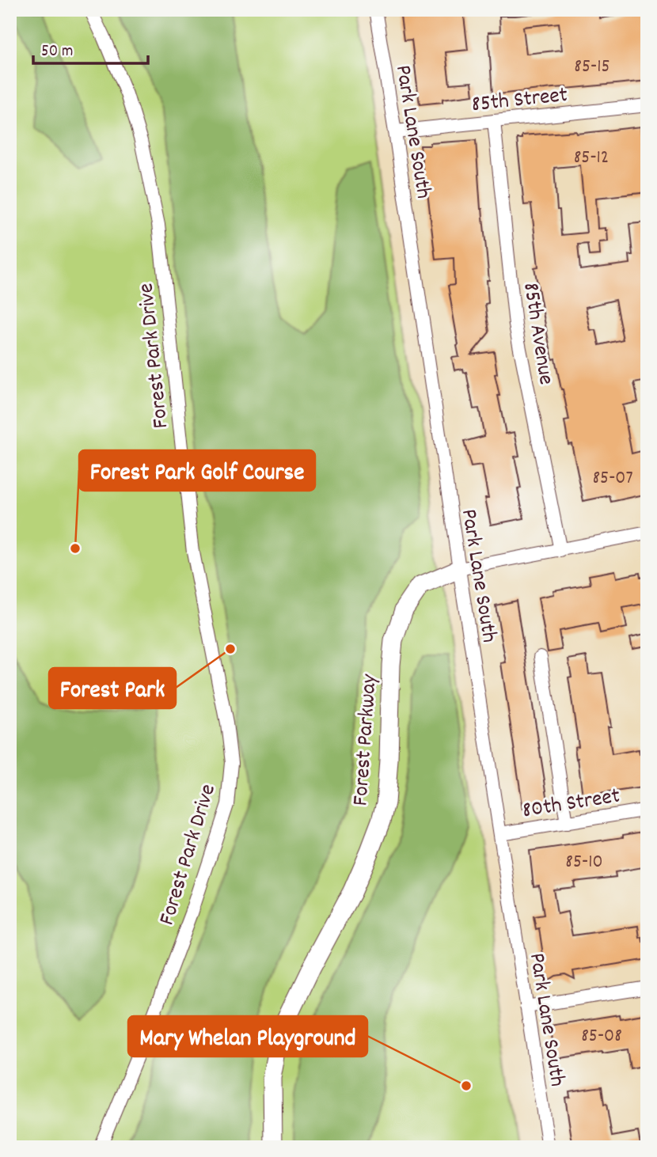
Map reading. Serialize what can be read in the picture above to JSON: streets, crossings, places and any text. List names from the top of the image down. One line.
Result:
{"streets":{"street":["85th Street","Park Lane South","85th Avenue","Forest Park Drive","Forest Parkway","80th Street"]},"crossings":[["85th Street","Park Lane South"],["85th Street","85th Avenue"],["Park Lane South","Forest Parkway"],["Park Lane South","80th Street"],["85th Avenue","Forest Parkway"]],"places":["Forest Park Golf Course","Forest Park","Mary Whelan Playground"],"house_numbers":["85-15","85-12","85-07","85-10","85-08"],"scale_bar":"50 m"}
